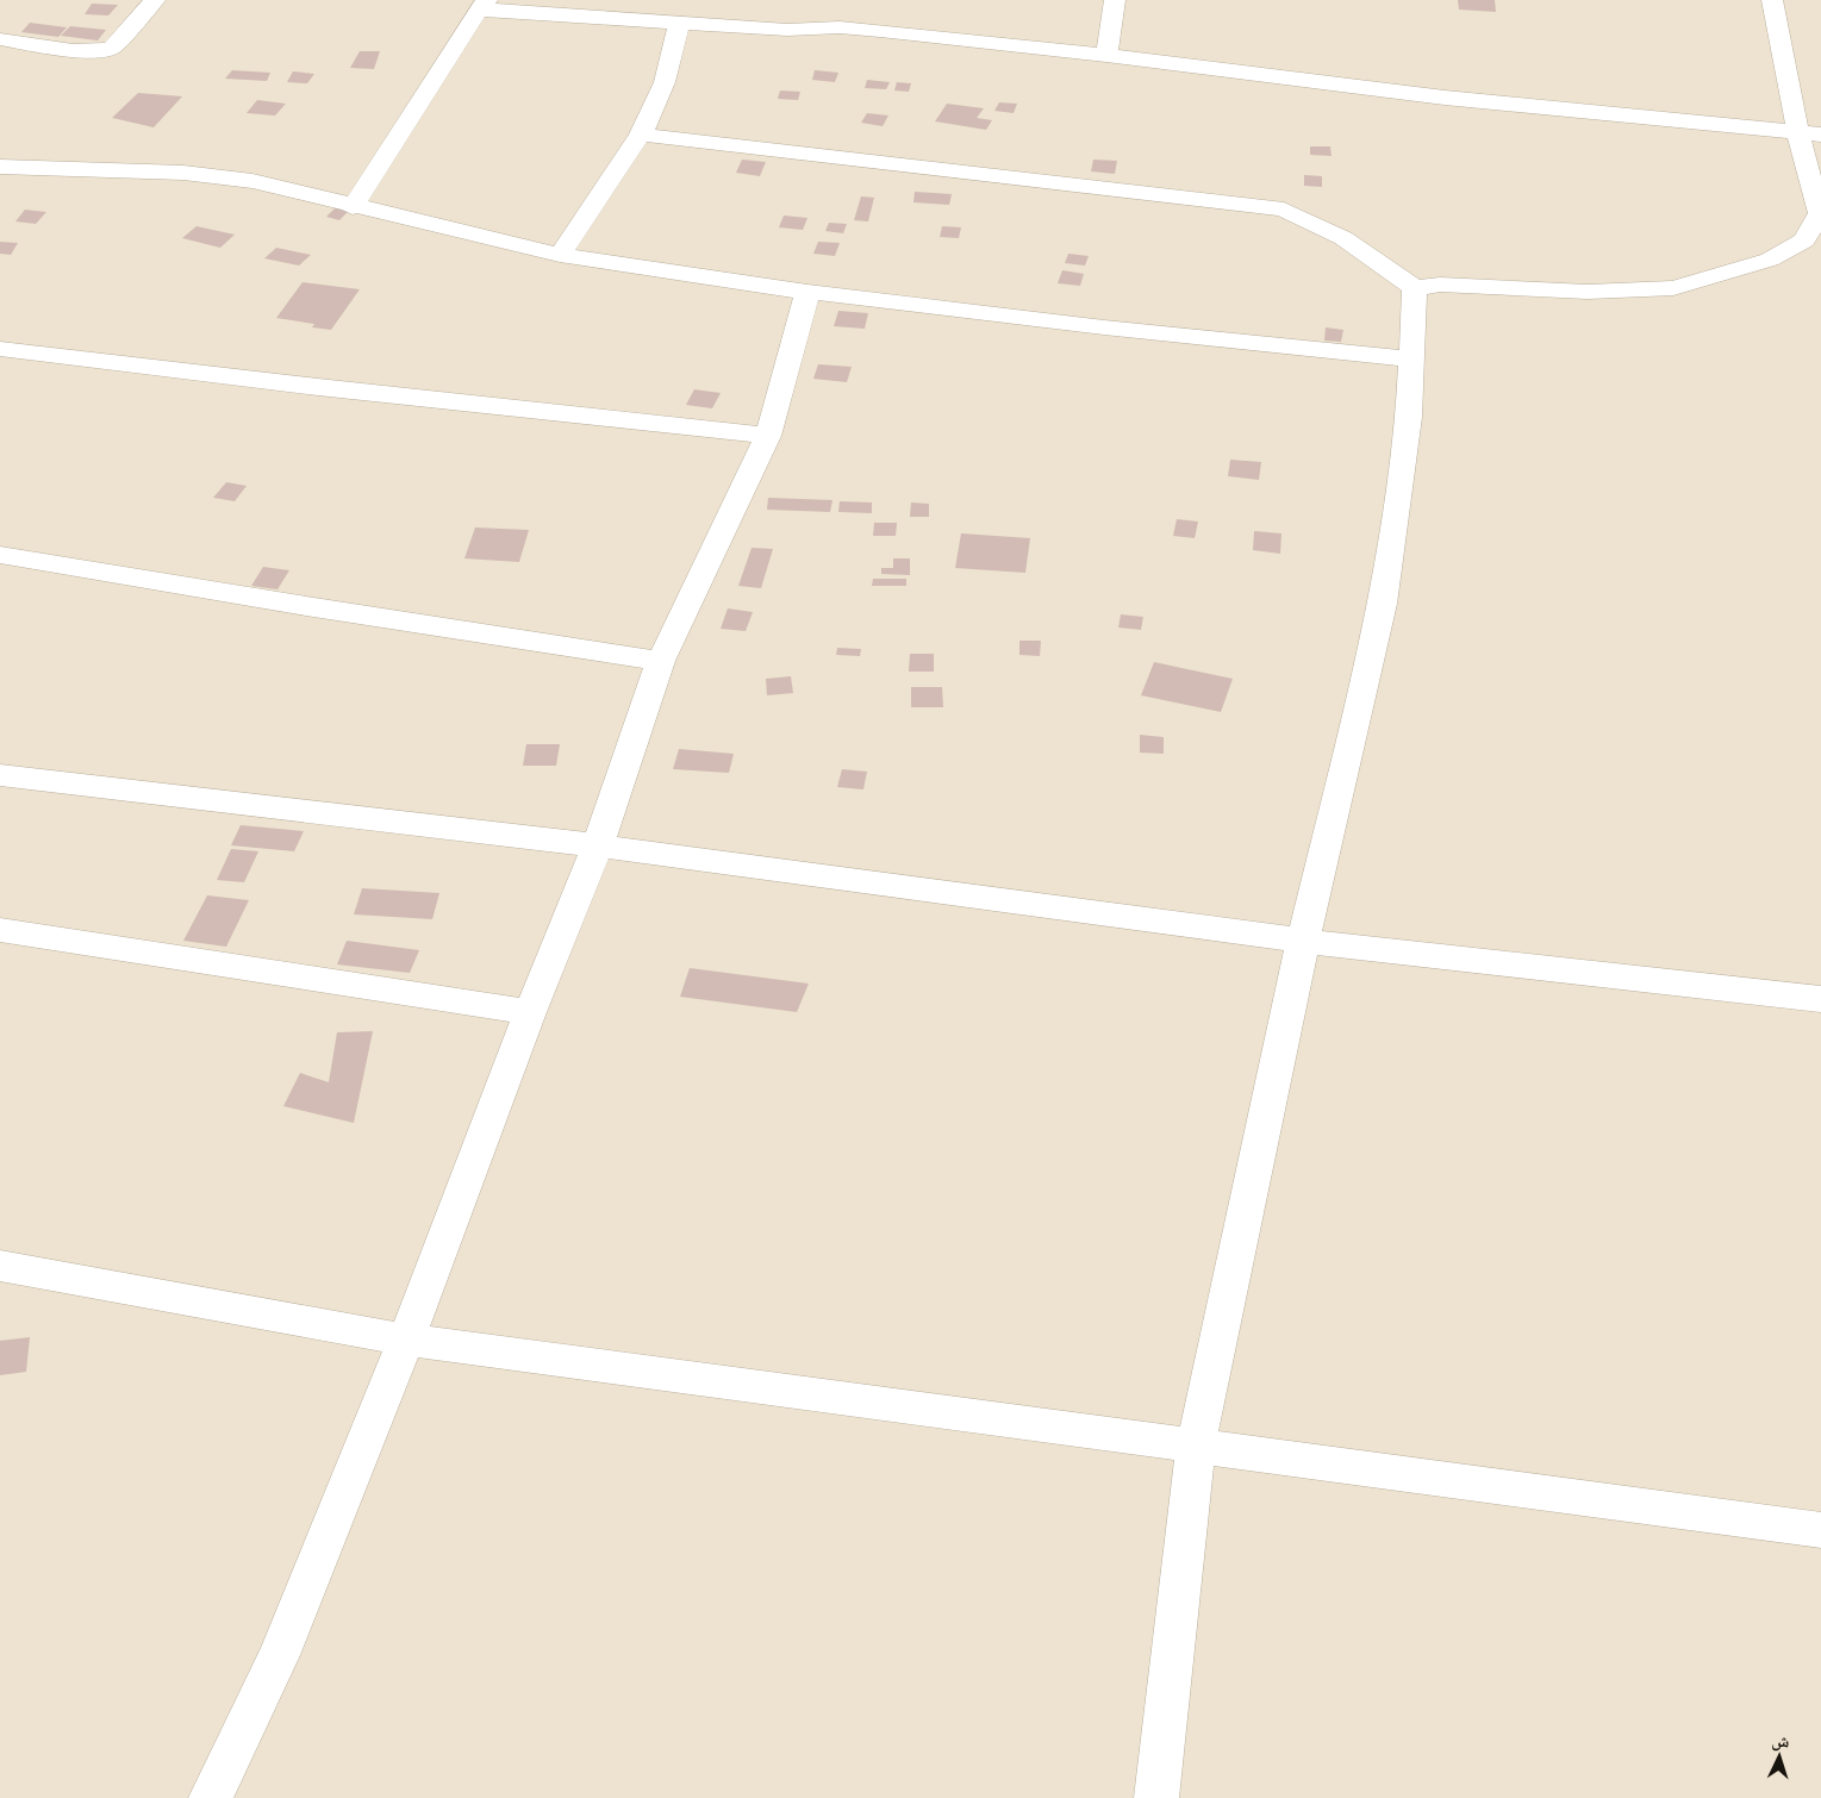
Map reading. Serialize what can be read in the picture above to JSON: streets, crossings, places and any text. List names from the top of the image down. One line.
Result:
{"north":"top"}
